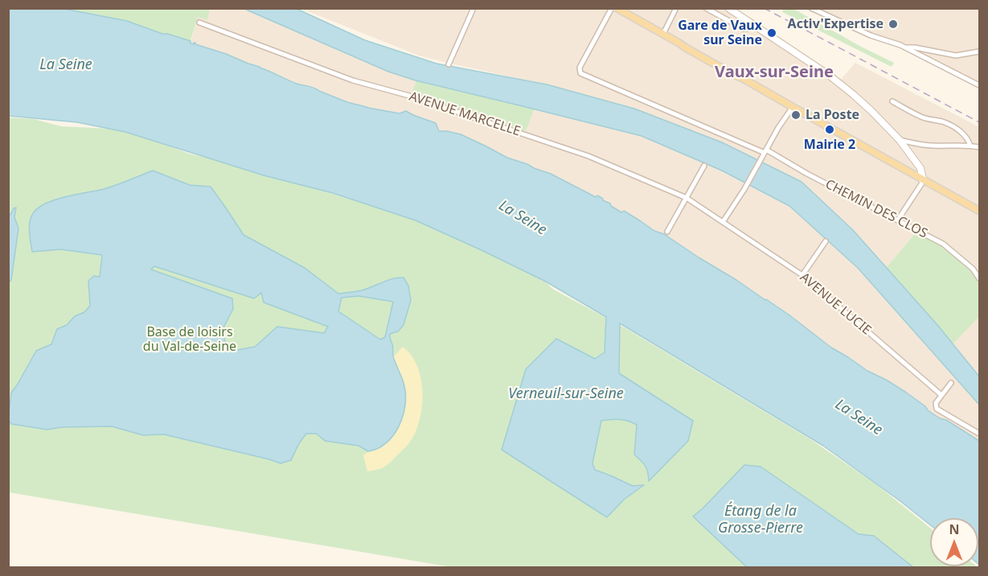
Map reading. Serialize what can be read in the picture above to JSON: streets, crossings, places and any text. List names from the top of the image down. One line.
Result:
{"streets":{"street":["AVENUE MARCELLE","CHEMIN DES CLOS","AVENUE LUCIE"]},"crossings":[["AVENUE MARCELLE","AVENUE LUCIE"]],"districts":["Vaux-sur-Seine"],"water":["La Seine","Verneuil-sur-Seine","Étang de la Grosse-Pierre"],"parks":["Base de loisirs du Val-de-Seine"],"places":["Activ'Expertise","Gare de Vaux sur Seine","La Poste","Mairie 2"],"north":"top"}
